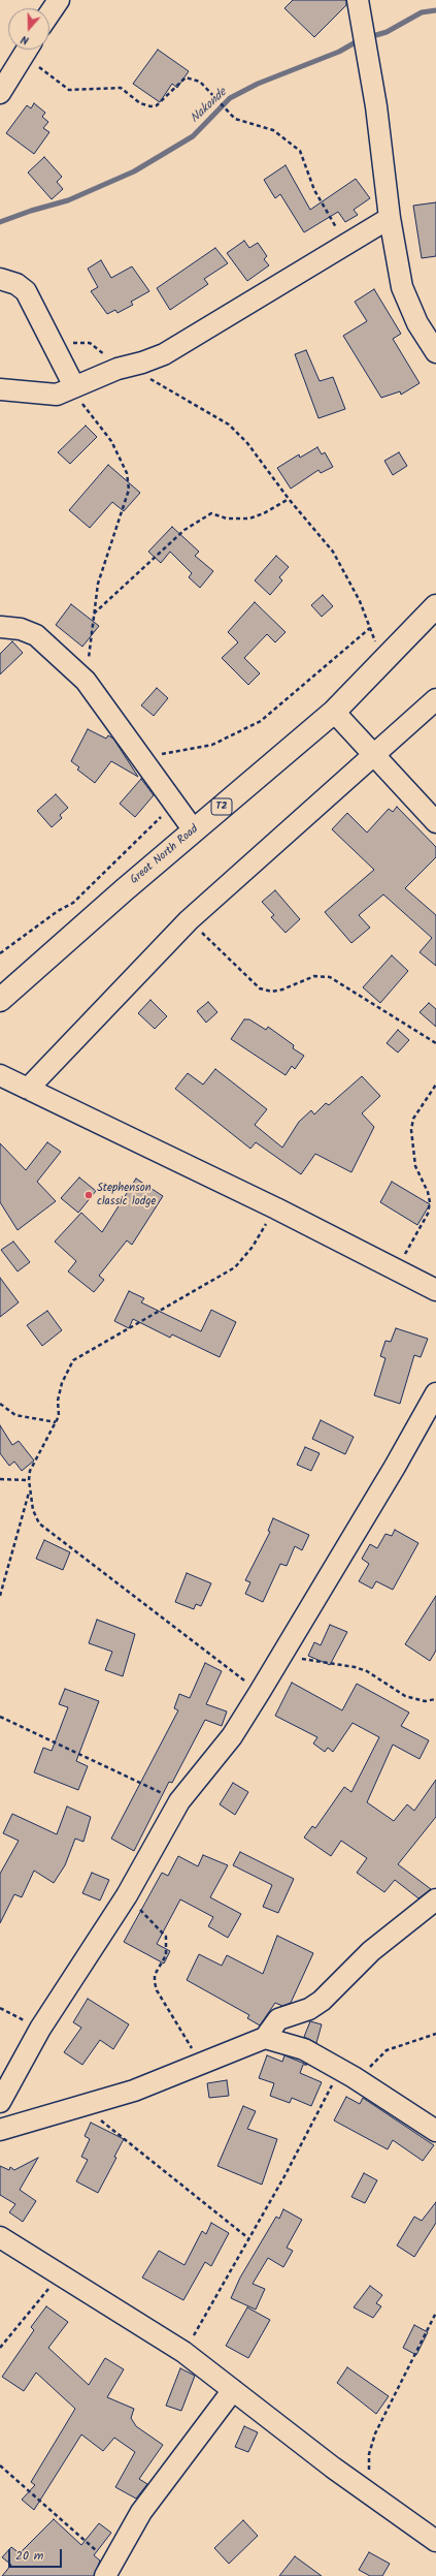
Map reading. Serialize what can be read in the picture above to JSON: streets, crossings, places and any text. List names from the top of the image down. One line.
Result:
{"streets":{"highway":["T2","Great North Road"]},"water":["Nakonde"],"places":["Stephenson classic lodge"],"scale_bar":"20 m","north":"bottom"}
